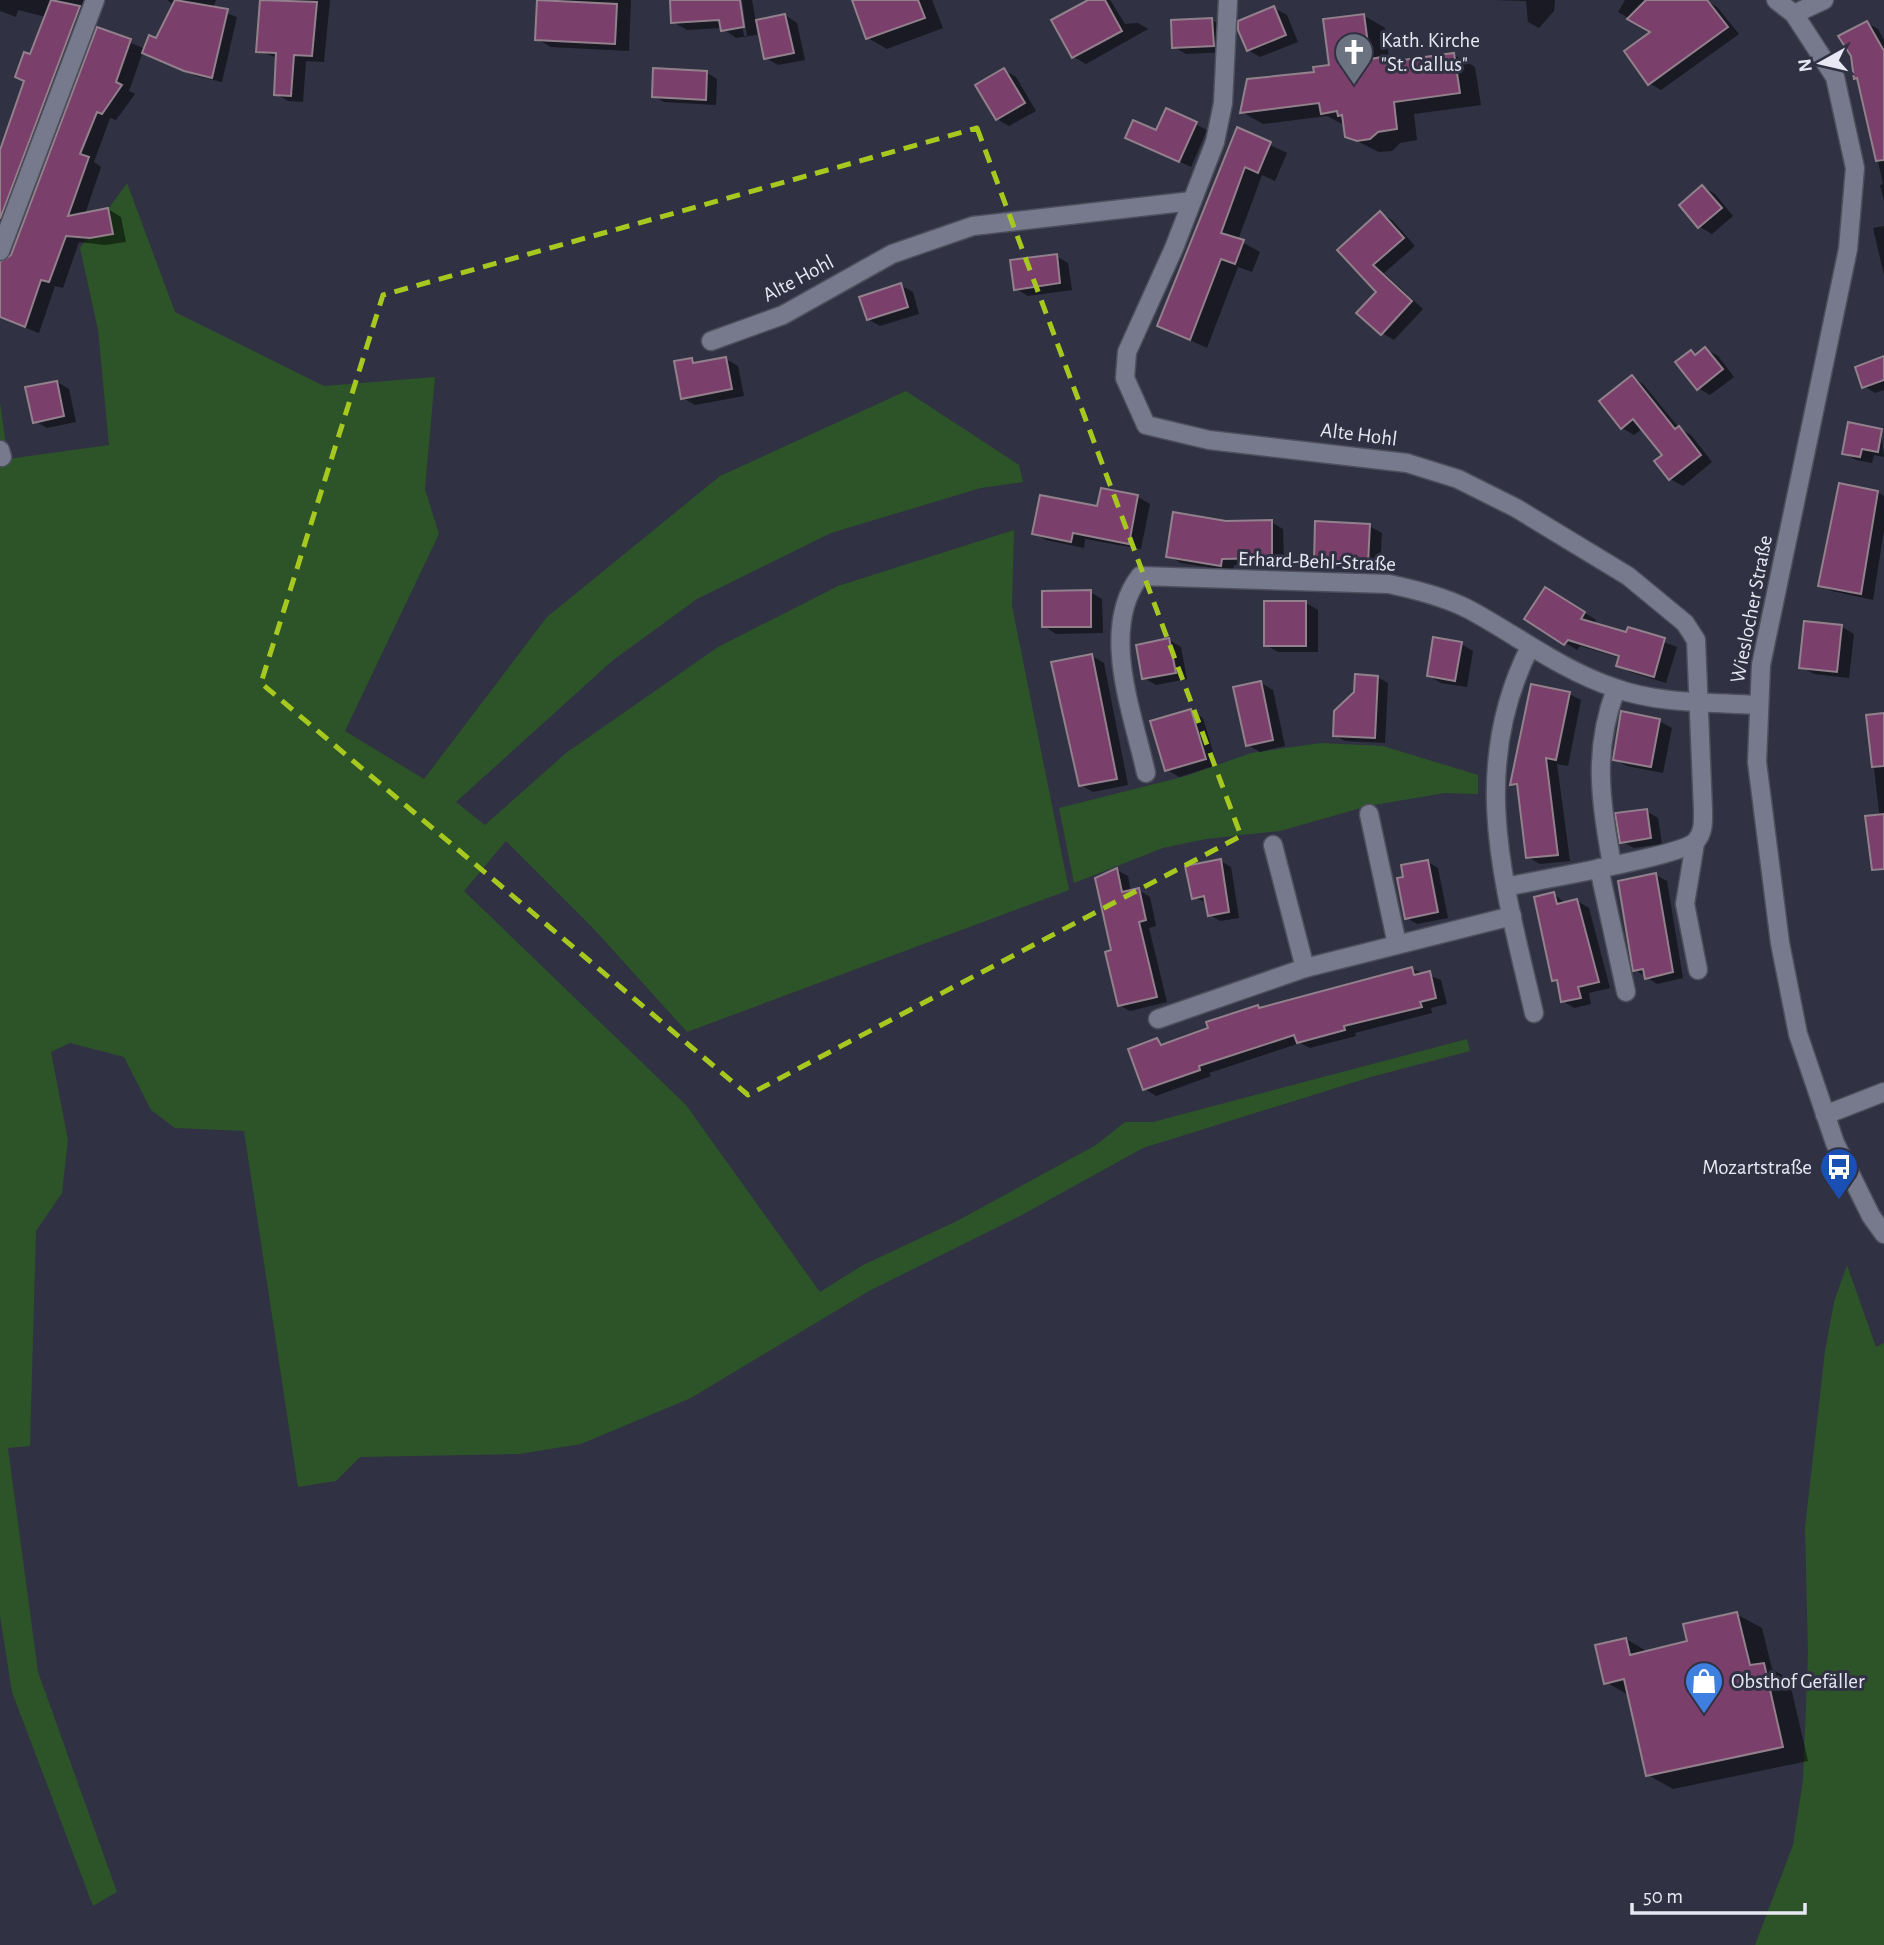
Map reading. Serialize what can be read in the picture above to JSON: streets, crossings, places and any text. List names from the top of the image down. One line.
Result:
{"streets":{"street":["Alte Hohl","Erhard-Behl-Straße","Wieslocher Straße"]},"crossings":[["Alte Hohl","Erhard-Behl-Straße"],["Erhard-Behl-Straße","Wieslocher Straße"]],"places":{"church":["Kath. Kirche \"St. Gallus\""],"bus stop":["Mozartstraße"],"shop":["Obsthof Gefäller"]},"scale_bar":"50 m","north":"left"}
